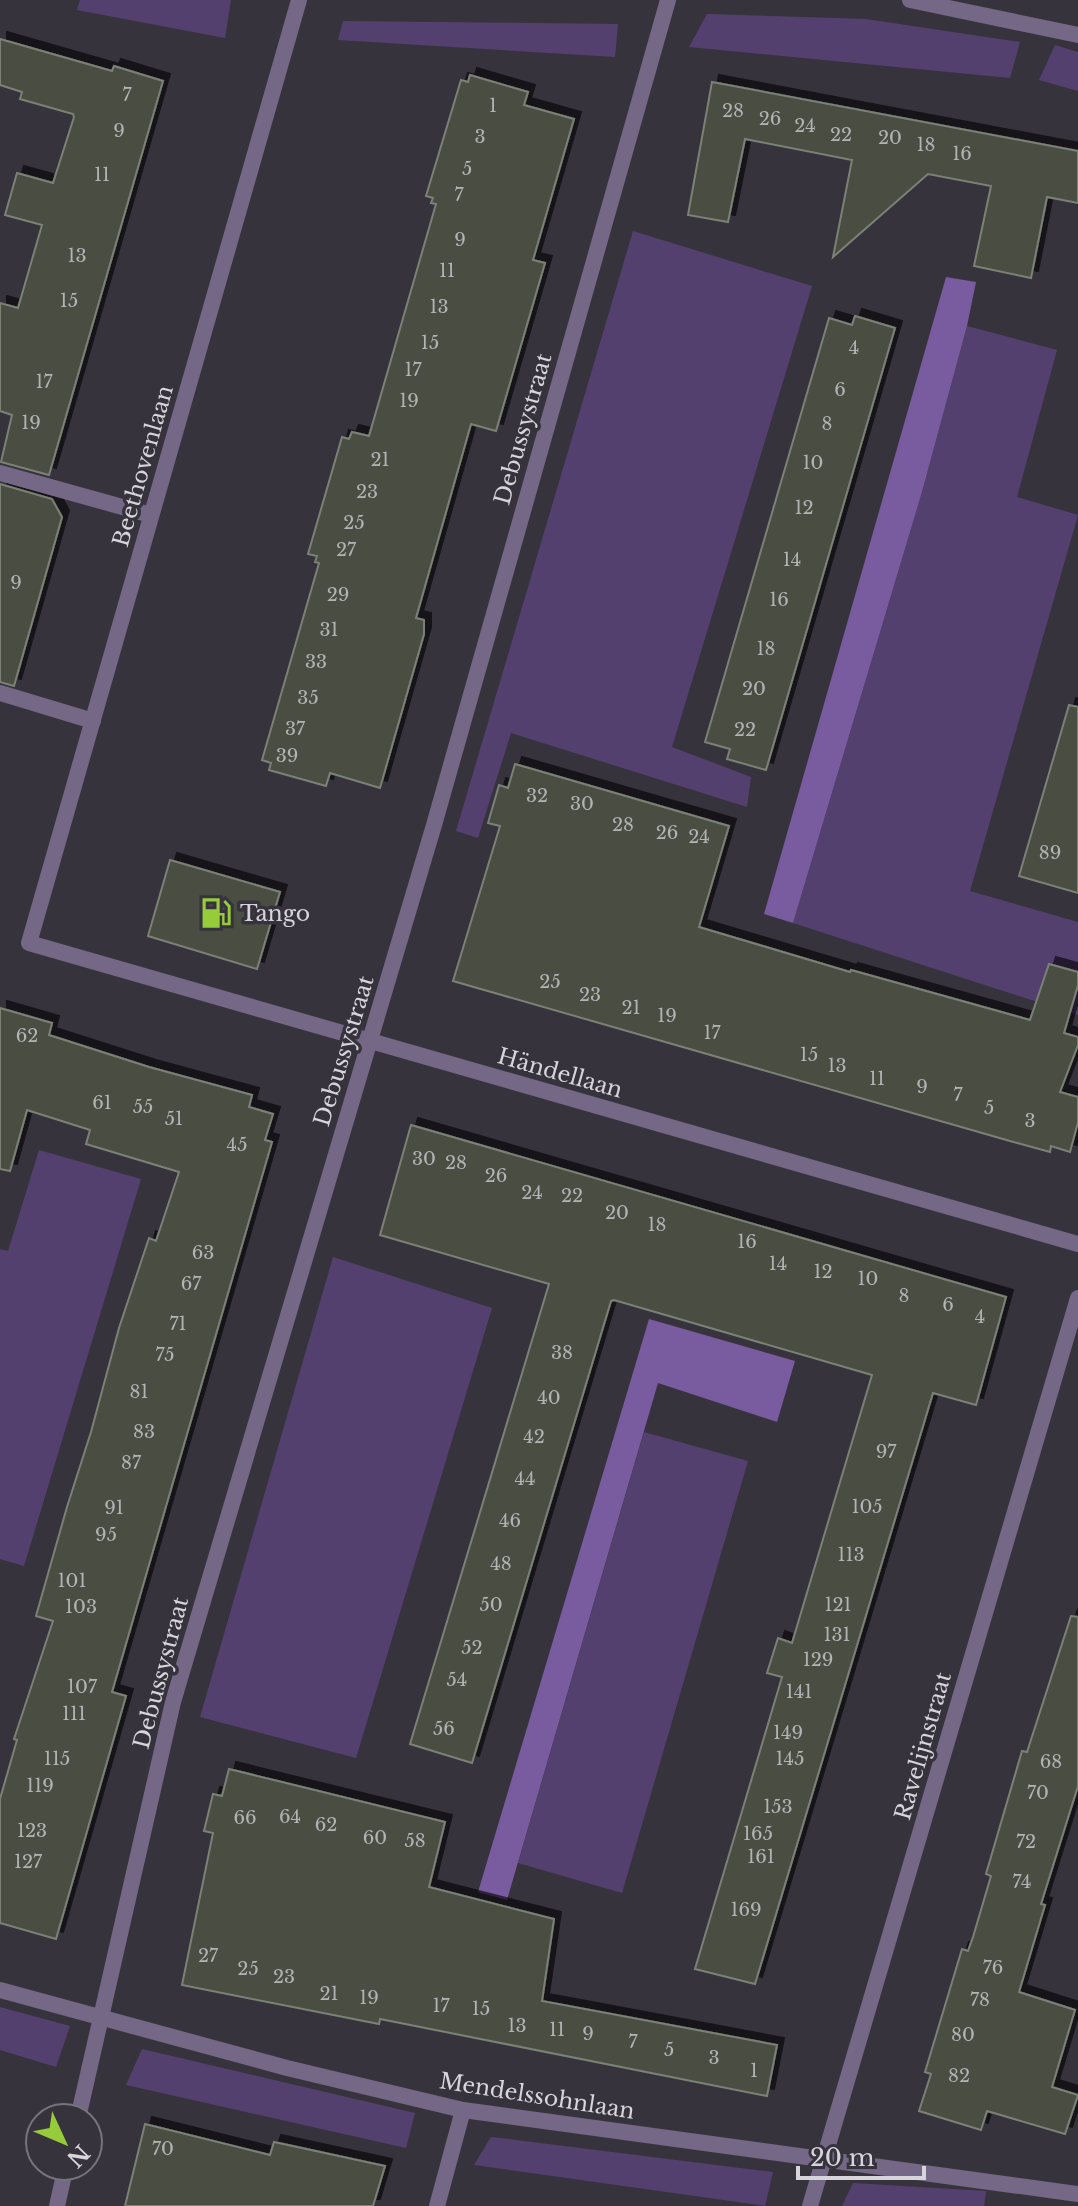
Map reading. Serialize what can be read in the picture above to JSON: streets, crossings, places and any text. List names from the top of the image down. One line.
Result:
{"streets":{"street":["Debussystraat","Beethovenlaan","Händellaan","Ravelijnstraat","Mendelssohnlaan"]},"crossings":[["Debussystraat","Händellaan"],["Debussystraat","Mendelssohnlaan"],["Beethovenlaan","Händellaan"],["Ravelijnstraat","Mendelssohnlaan"]],"places":{"fuel station":["Tango"]},"house_numbers":["7","1","28","26","24","9","22","3","20","18","16","5","11","7","9","13","11","15","13","15","4","17","17","6","19","19","8","21","10","23","12","25","27","14","9","29","16","31","18","33","20","35","37","22","39","32","30","28","26","24","89","25","23","21","19","17","62","15","13","11","9","7","61","55","5","51","3","45","30","28","26","24","22","20","18","16","63","14","12","10","67","8","6","4","71","38","75","81","40","83","42","97","87","44","105","91","46","95","113","48","101","50","121","103","131","52","129","54","107","141","111","56","149","115","145","68","119","70","153","64","66","62","123","165","60","58","72","161","127","74","169","27","76","25","23","21","19","78","17","15","13","11","9","80","7","5","3","1","82","70"],"scale_bar":"20 m","north":"bottom right"}
